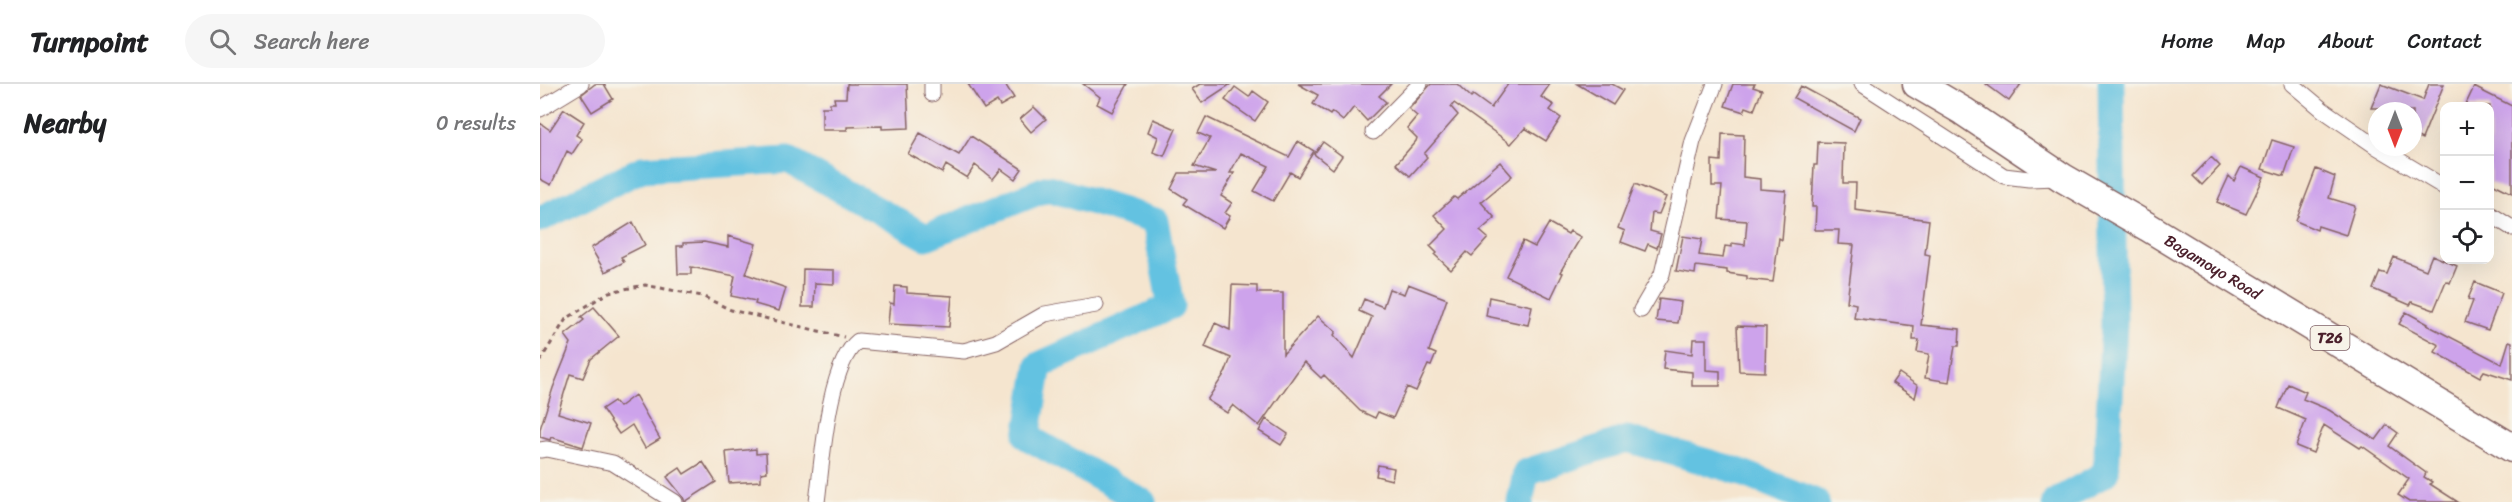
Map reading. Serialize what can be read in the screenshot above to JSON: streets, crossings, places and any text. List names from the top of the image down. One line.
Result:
{"streets":{"highway":["Bagamoyo Road","T26"]},"north":"bottom","page":{"header":"Turnpoint","search":"Search here","nav":["Home","Map","About","Contact"],"heading":["Nearby","0 results"],"map_buttons":["+","−"]}}
